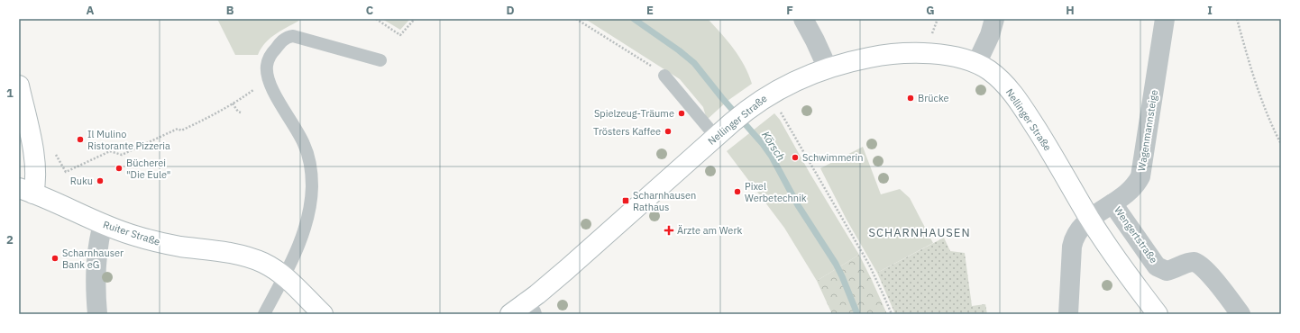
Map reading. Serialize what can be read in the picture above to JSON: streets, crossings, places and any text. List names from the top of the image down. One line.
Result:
{"streets":{"main road":["Nellinger Straße","Ruiter Straße"],"street":["Wagenmannsteige","Wengertstraße"]},"crossings":[["Nellinger Straße","Wagenmannsteige"],["Wagenmannsteige","Wengertstraße"]],"districts":["SCHARNHAUSEN"],"water":["Körsch"],"places":{"other":["Brücke","Spielzeug-Träume","Trösters Kaffee","Il Mulino Ristorante Pizzeria","Schwimmerin","Bücherei \"Die Eule\"","Ruku","Pixel Werbetechnik","Scharnhauser Bank eG"],"transit":["Scharnhausen Rathaus"],"health":["Ärzte am Werk"]},"grid":{"columns":["A","B","C","D","E","F","G","H","I"],"rows":["1","2"]}}
